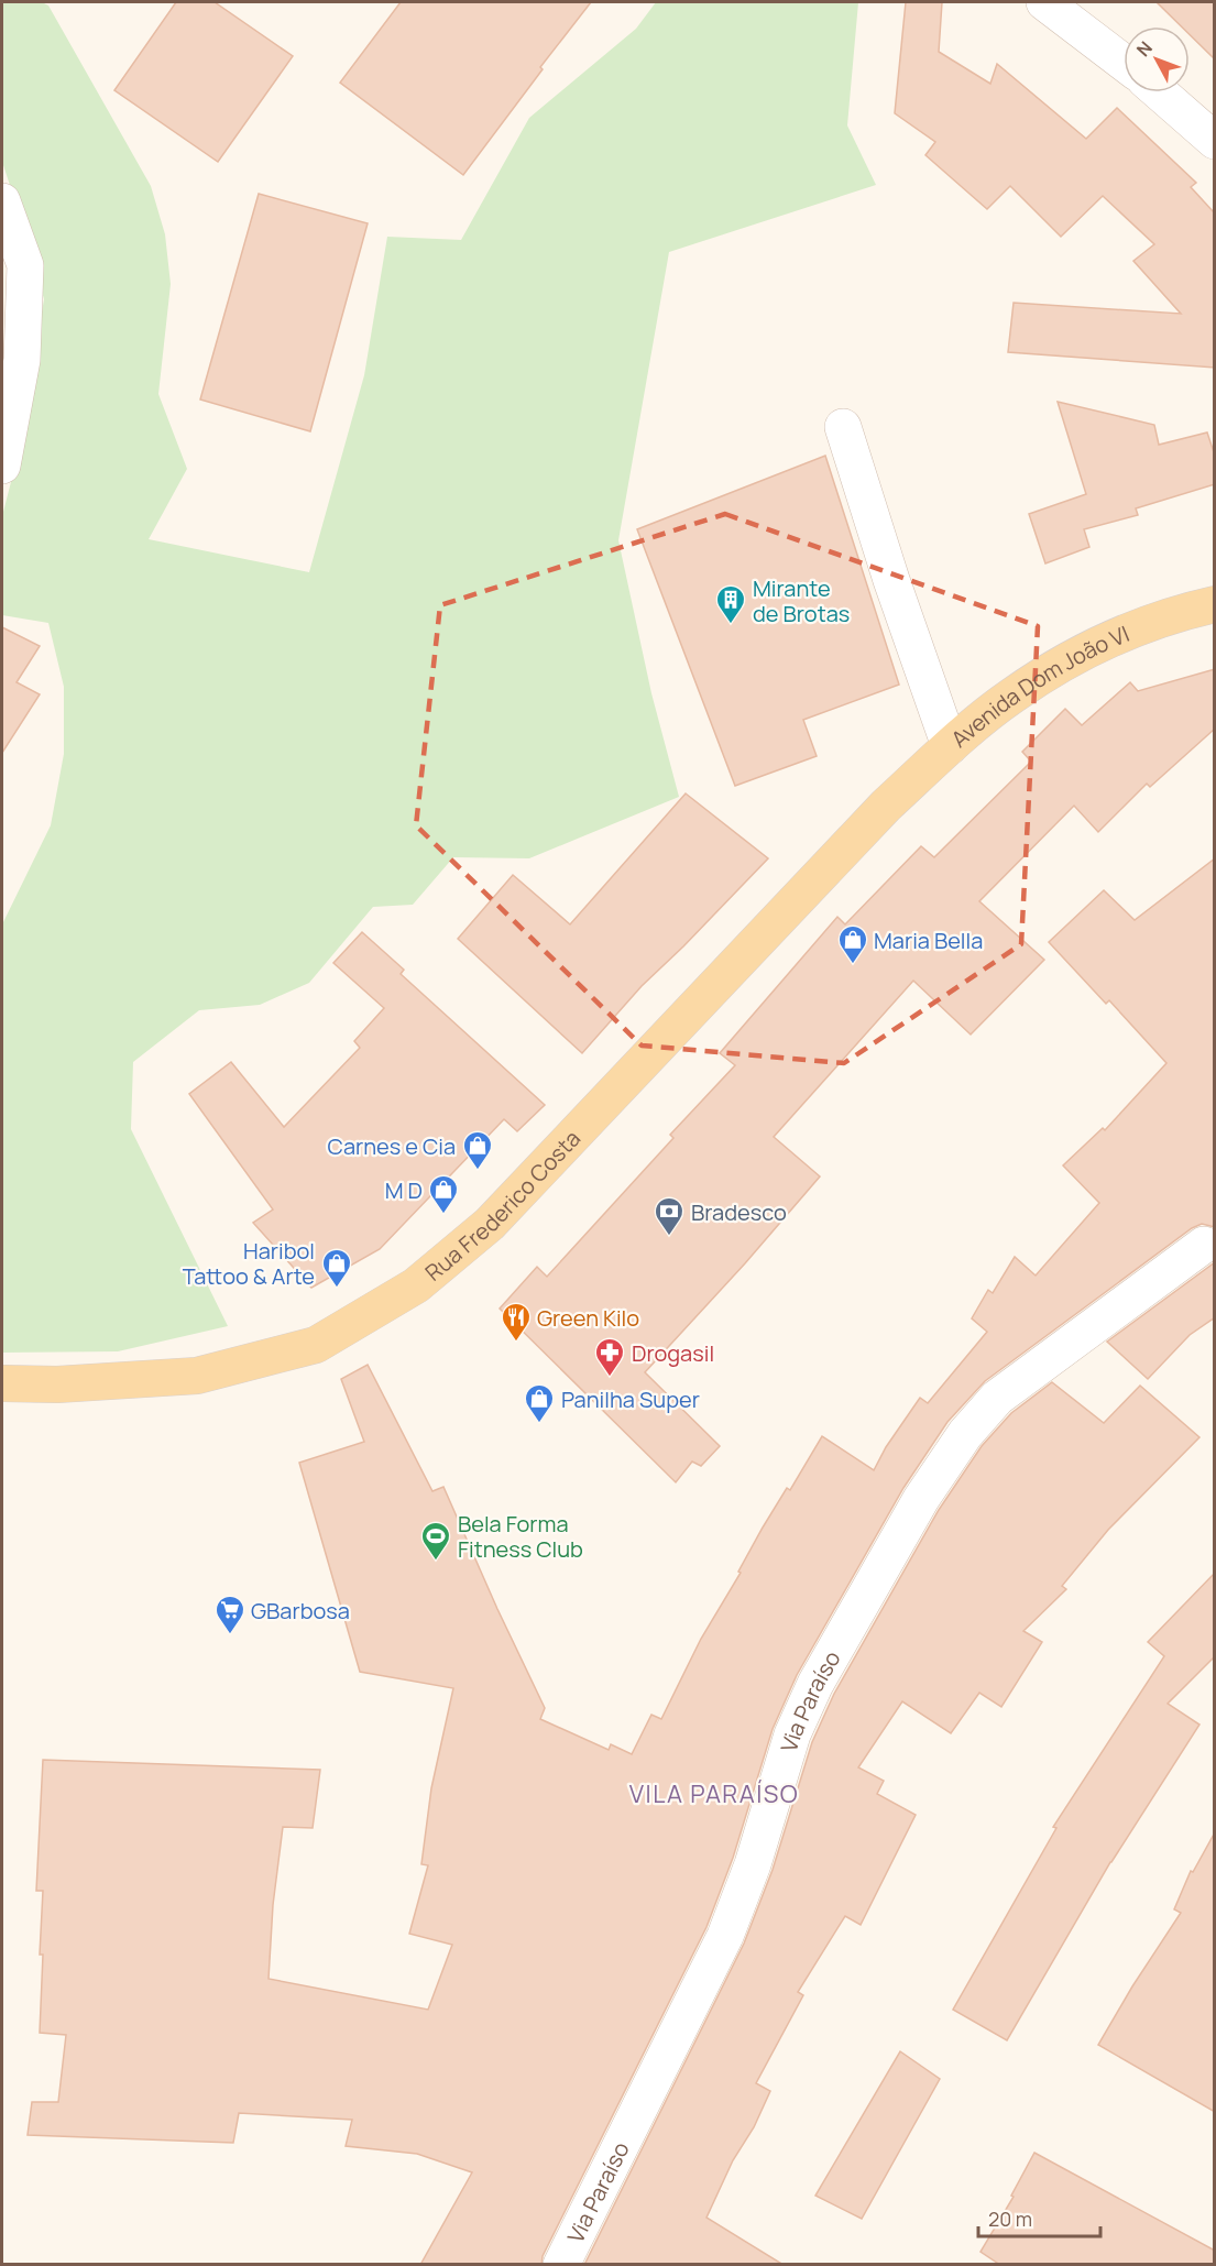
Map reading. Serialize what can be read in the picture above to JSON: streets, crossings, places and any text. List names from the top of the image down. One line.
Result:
{"streets":{"main road":["Avenida Dom João VI","Rua Frederico Costa"],"street":["Via Paraíso"]},"crossings":[["Avenida Dom João VI","Rua Frederico Costa"]],"districts":["VILA PARAÍSO"],"places":{"building":["Mirante de Brotas"],"shop":["Maria Bella","Carnes e Cia","M D","Haribol Tattoo & Arte","Panilha Super"],"bank":["Bradesco"],"restaurant":["Green Kilo"],"pharmacy":["Drogasil"],"sports":["Bela Forma Fitness Club"],"supermarket":["GBarbosa"]},"scale_bar":"20 m","north":"top left"}
